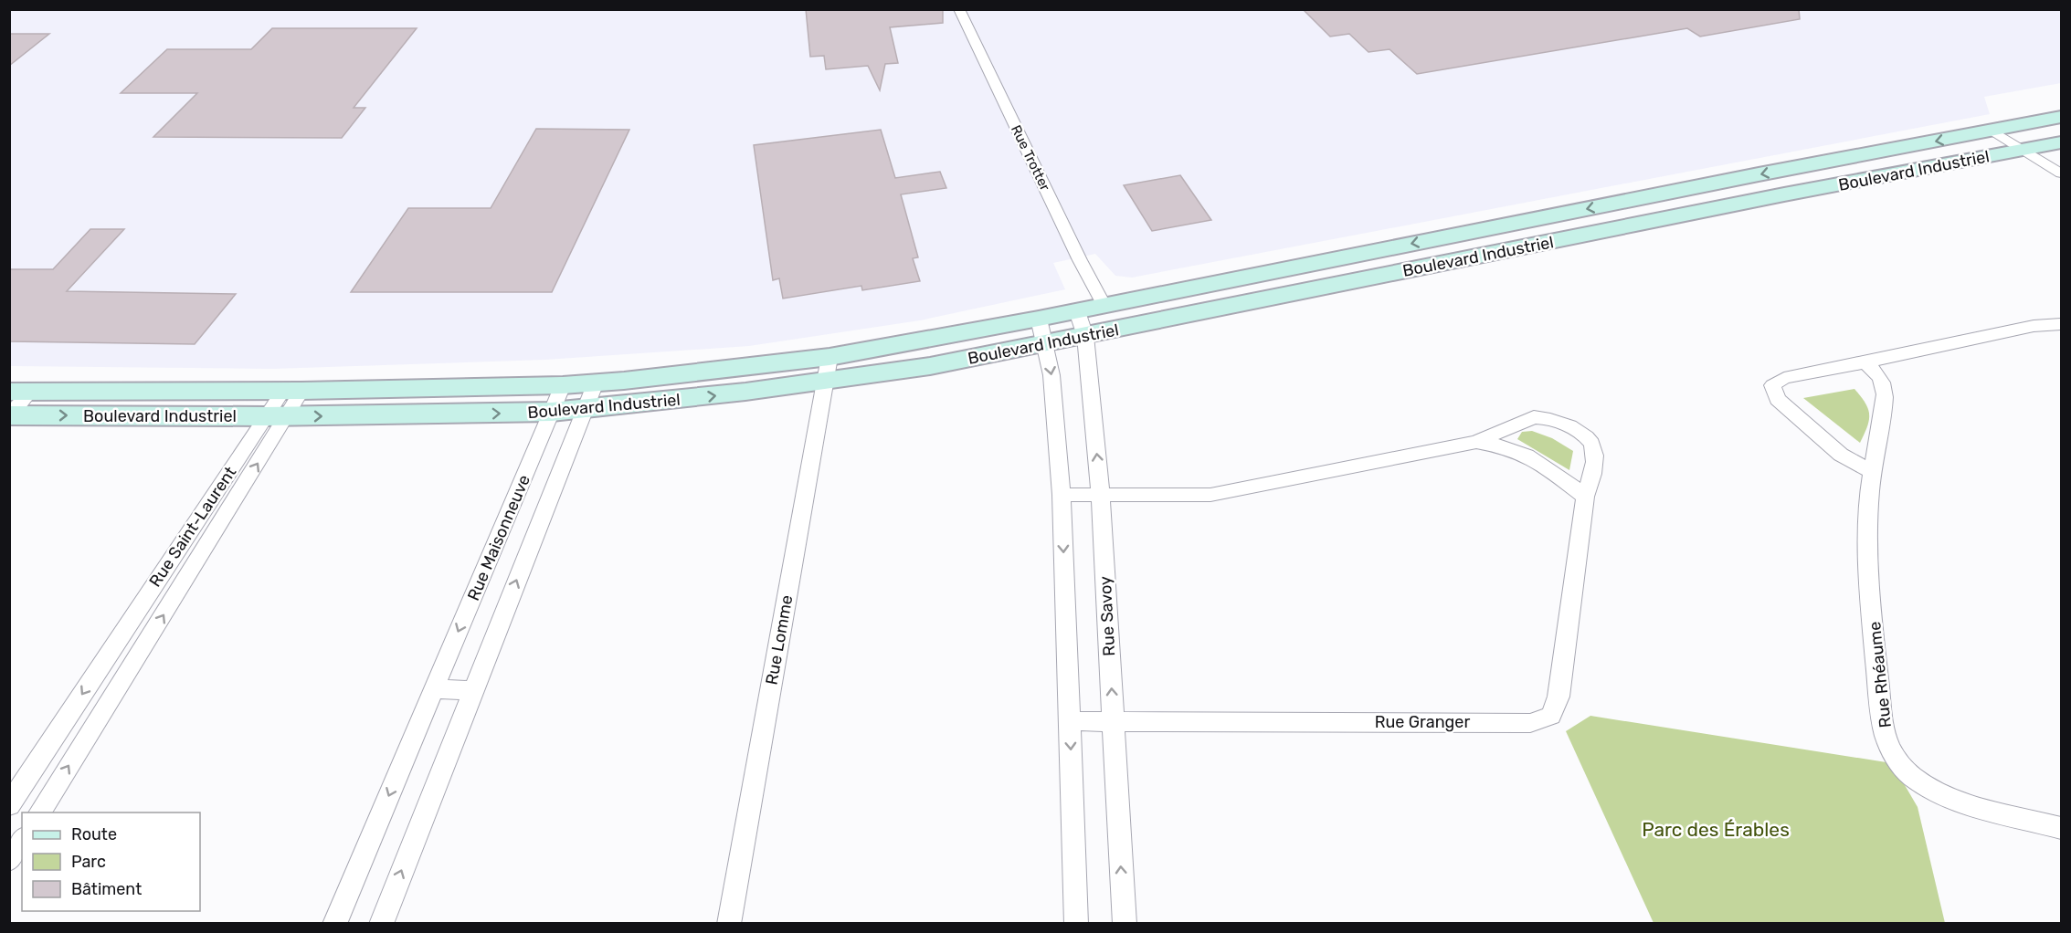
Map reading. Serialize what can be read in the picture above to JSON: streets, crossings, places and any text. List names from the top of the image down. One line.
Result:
{"streets":{"street":["Rue Trotter","Boulevard Industriel","Rue Saint-Laurent","Rue Maisonneuve","Rue Savoy","Rue Lomme","Rue Rhéaume","Rue Granger"]},"crossings":[["Rue Trotter","Boulevard Industriel"],["Boulevard Industriel","Rue Saint-Laurent"],["Boulevard Industriel","Rue Maisonneuve"],["Boulevard Industriel","Rue Savoy"],["Boulevard Industriel","Rue Lomme"],["Rue Savoy","Rue Granger"]],"parks":["Parc des Érables"],"legend":["Route","Parc","Bâtiment"]}
